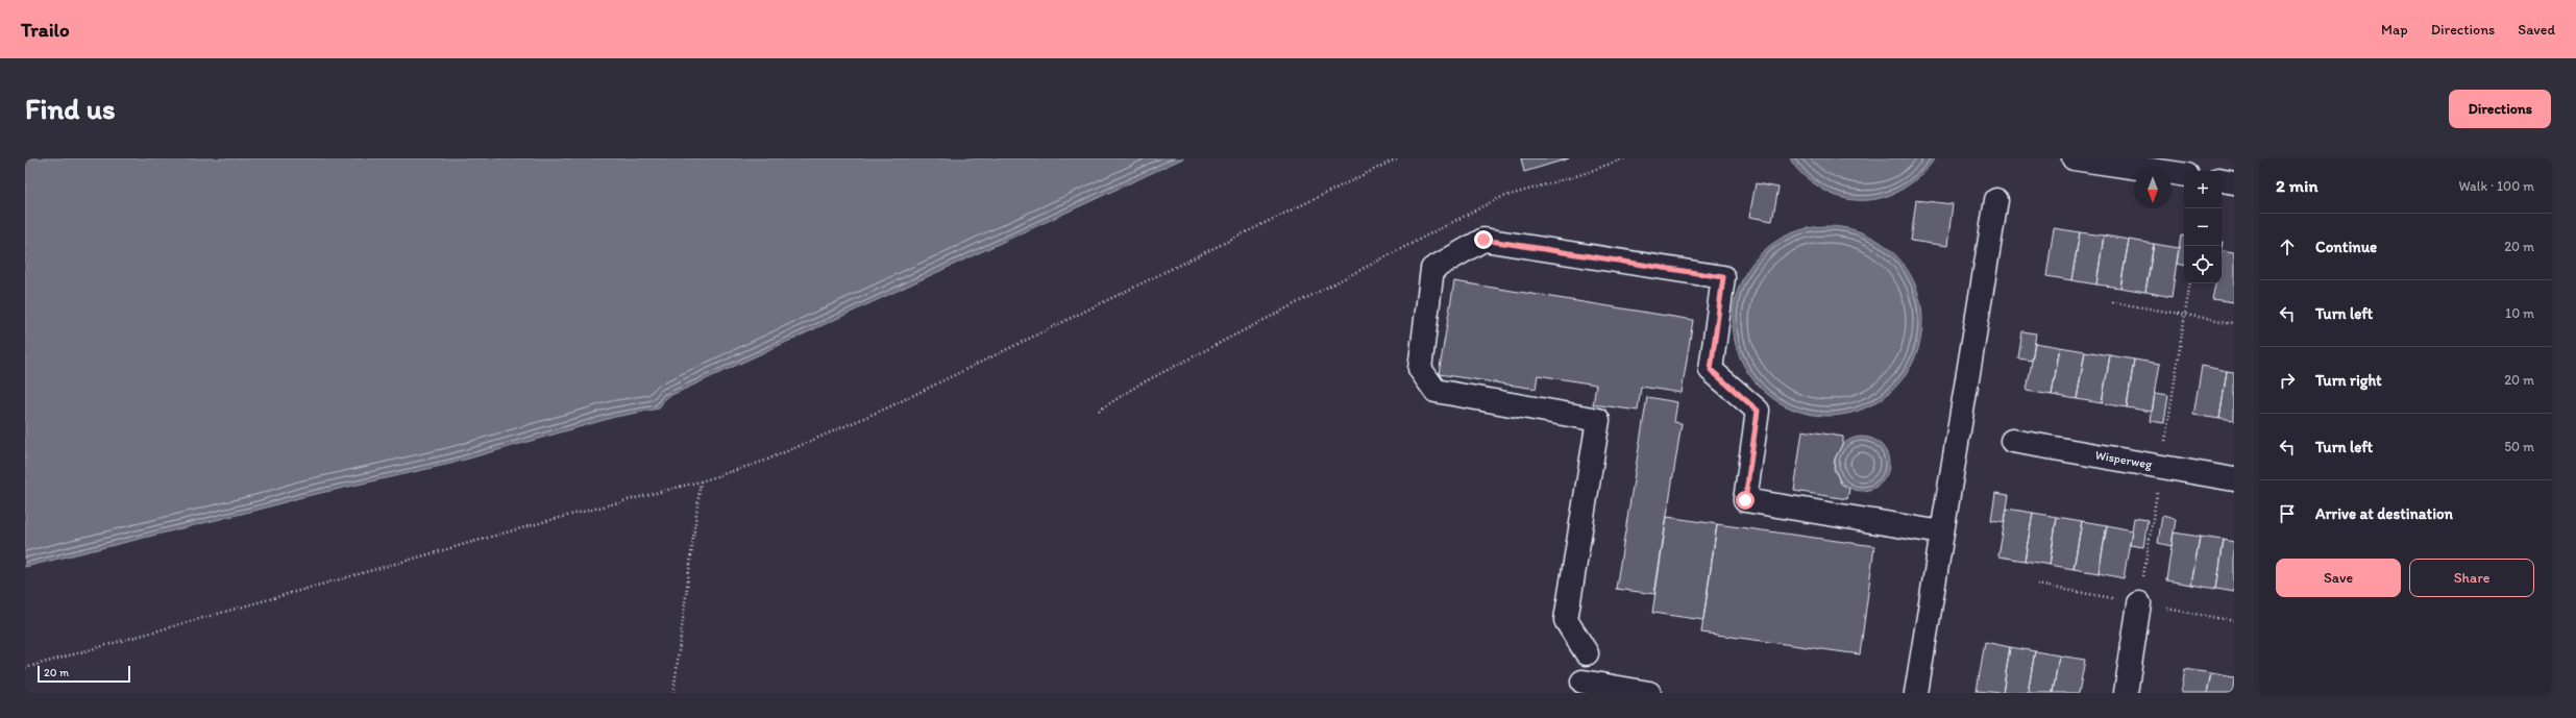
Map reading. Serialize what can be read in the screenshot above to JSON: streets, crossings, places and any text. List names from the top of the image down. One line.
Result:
{"streets":{"street":["Wisperweg"]},"scale_bar":"20 m","north":"bottom","page":{"header":"Trailo","nav":["Map","Directions","Saved"],"buttons":["Directions",["Save","Share"]],"title":"Find us","heading":["2 min","Walk · 100 m"],"map_buttons":["+","−"],"list":[["Continue","20 m"],["Turn left","10 m"],["Turn right","20 m"],["Turn left","50 m"],"Arrive at destination"],"scale":"20 m"}}
